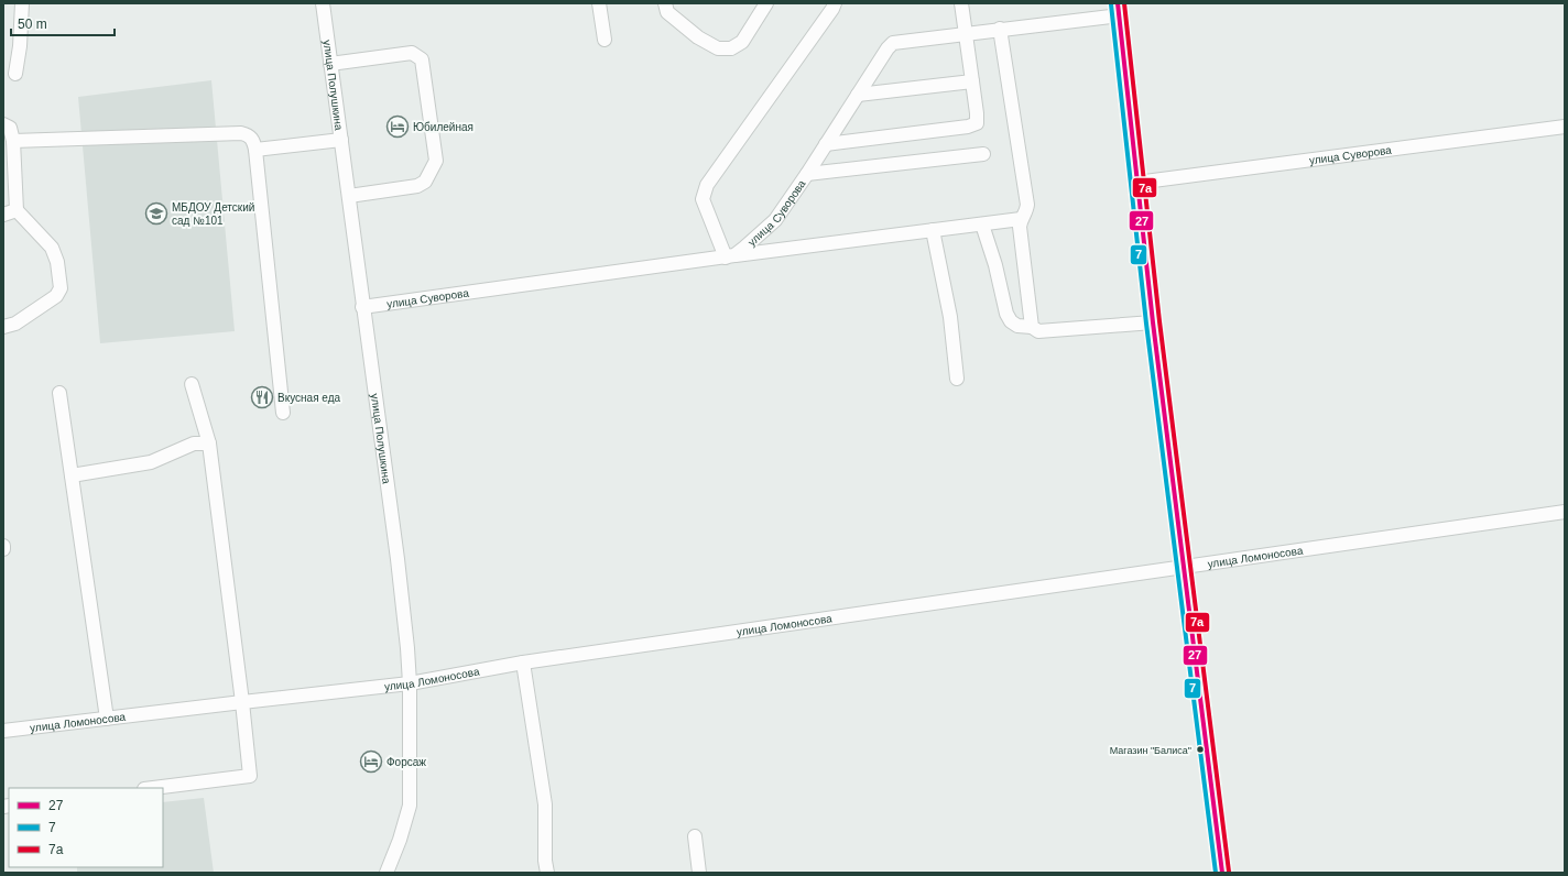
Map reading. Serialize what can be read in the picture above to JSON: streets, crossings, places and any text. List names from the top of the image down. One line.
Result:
{"streets":{"street":["улица Полушкина","улица Суворова","улица Ломоносова"]},"crossings":[["улица Полушкина","улица Суворова"],["улица Полушкина","улица Ломоносова"]],"places":{"hotel":["Юбилейная","Форсаж"],"school or university":["МБДОУ Детский сад №101"],"restaurant":["Вкусная еда"],"other":["Магазин \"Балиса\""]},"lines":["transit line 27","transit line 7а","transit line 7"],"legend":["27","7","7а"],"scale_bar":"50 m"}
